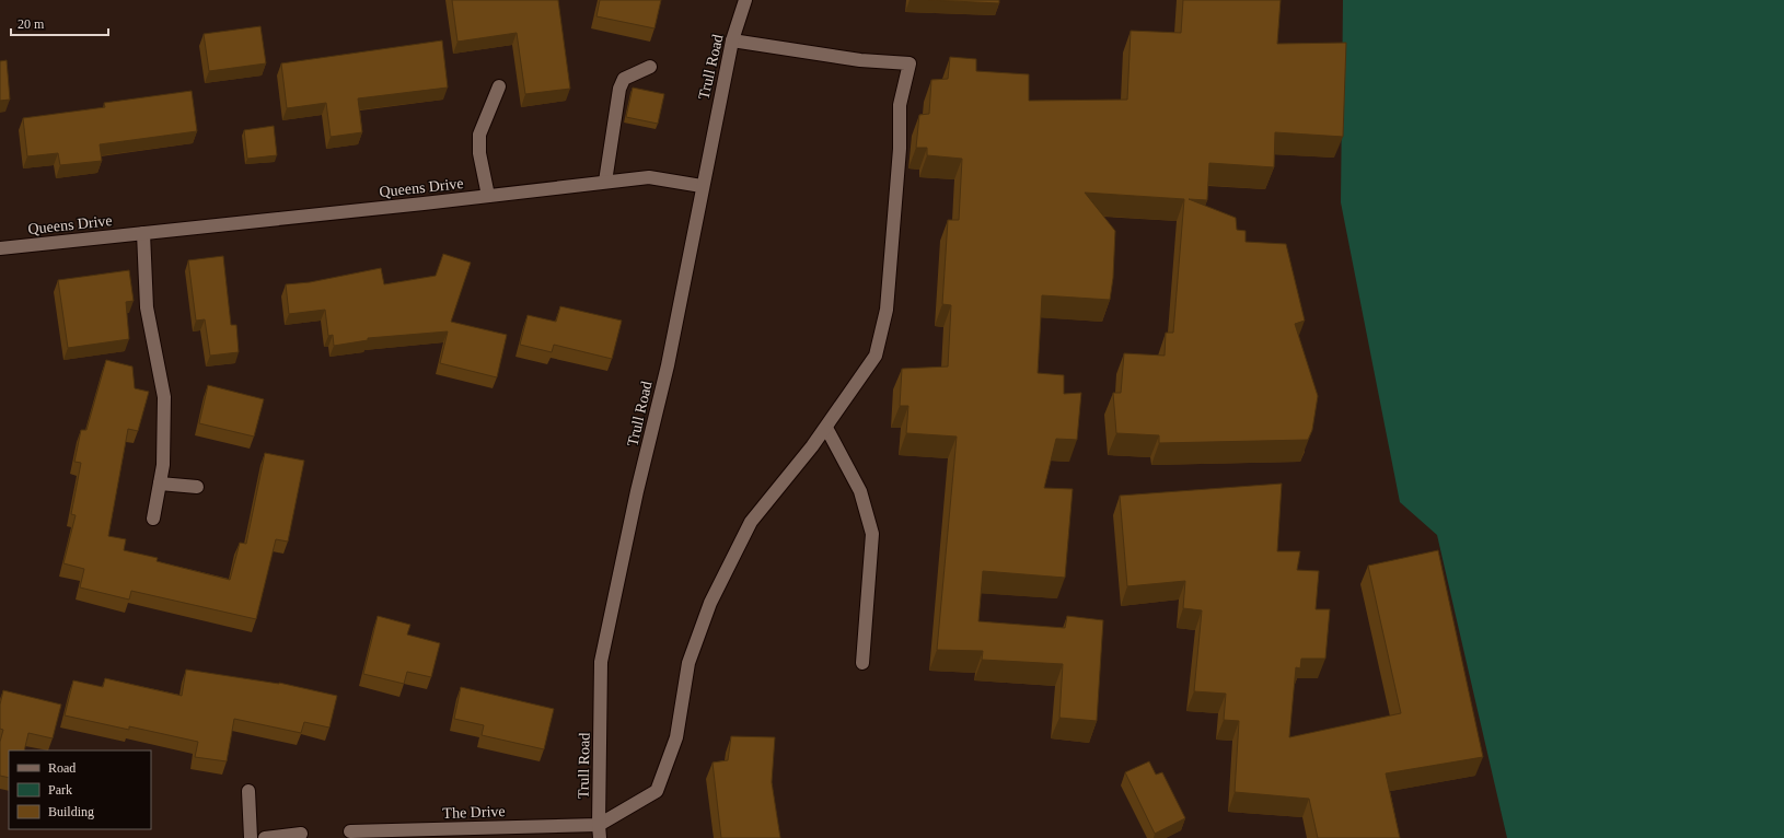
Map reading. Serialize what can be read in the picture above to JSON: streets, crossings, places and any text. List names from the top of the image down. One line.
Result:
{"streets":{"street":["Trull Road","Queens Drive","The Drive"]},"crossings":[["Trull Road","Queens Drive"],["Trull Road","The Drive"]],"legend":["Road","Park","Building"],"scale_bar":"20 m"}
